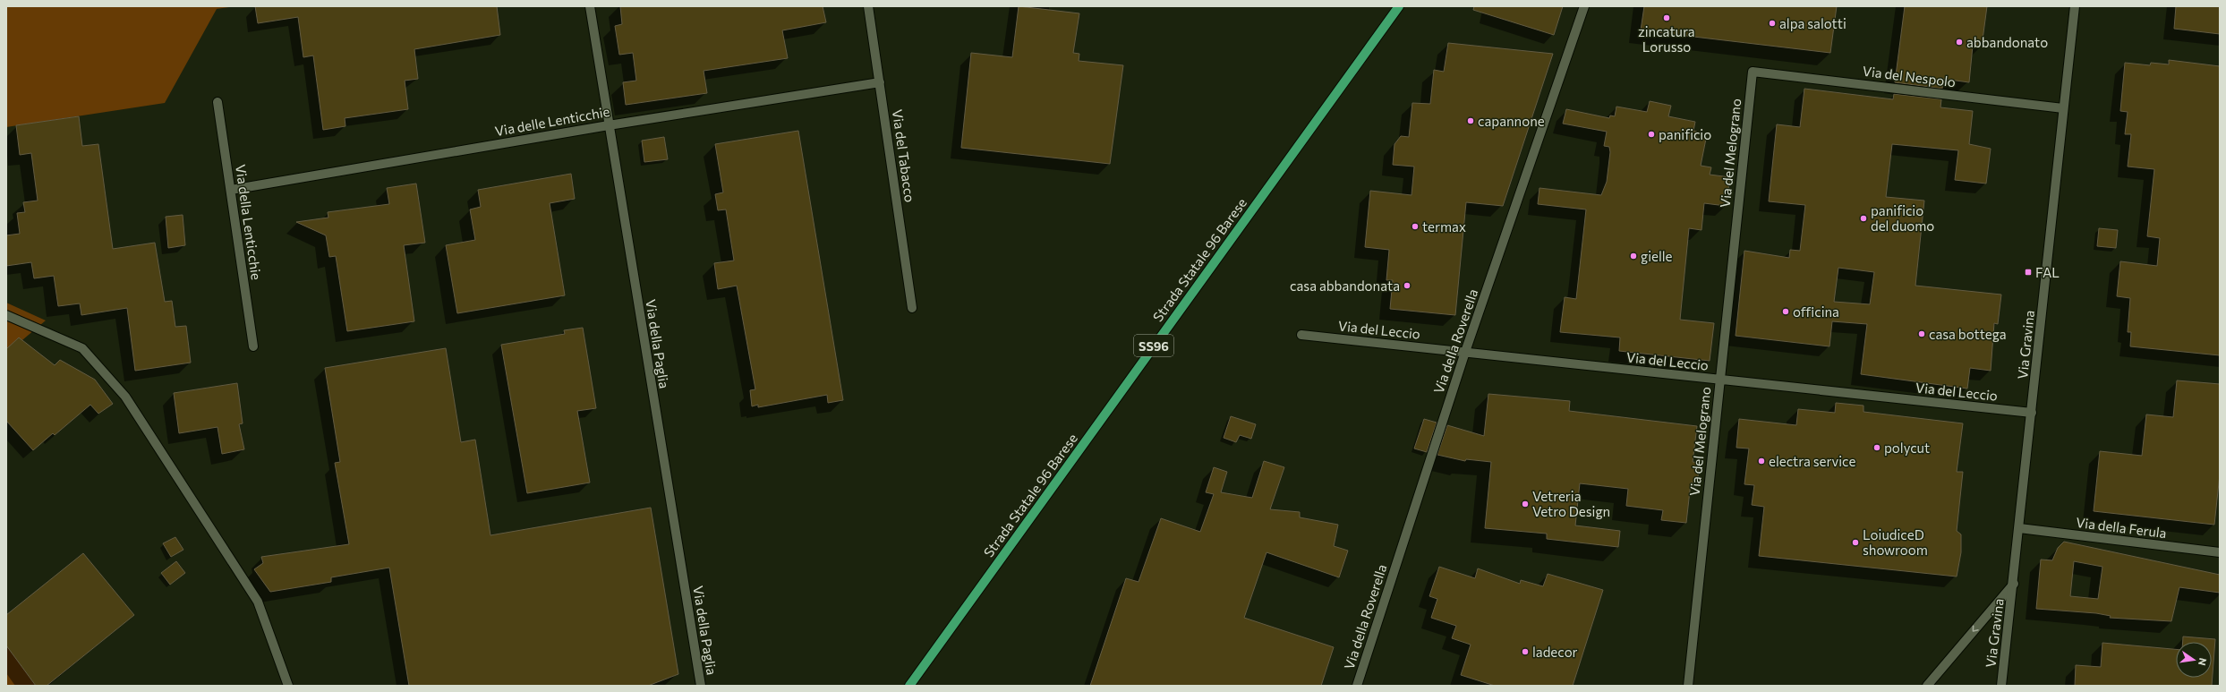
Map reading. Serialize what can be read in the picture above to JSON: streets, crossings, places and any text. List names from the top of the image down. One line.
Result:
{"streets":{"main road":["Strada Statale 96 Barese","SS96"],"street":["Via del Nespolo","Via delle Lenticchie","Via del Melograno","Via del Tabacco","Via della Lenticchie","Via del Leccio","Via della Roverella","Via della Paglia","Via Gravina","Via della Ferula"]},"crossings":[["Via del Nespolo","Via del Melograno"],["Via del Nespolo","Via Gravina"],["Via delle Lenticchie","Via del Tabacco"],["Via delle Lenticchie","Via della Lenticchie"],["Via delle Lenticchie","Via della Paglia"],["Via del Melograno","Via del Leccio"],["Via del Leccio","Via della Roverella"],["Via del Leccio","Via Gravina"],["Via Gravina","Via della Ferula"]],"places":{"other":["zincatura Lorusso","alpa salotti","abbandonato","capannone","panificio","panificio del duomo","termax","gielle","casa abbandonata","officina","casa bottega","polycut","electra service","Vetreria Vetro Design","LoiudiceD showroom","ladecor"],"transit":["FAL"]},"north":"right"}
